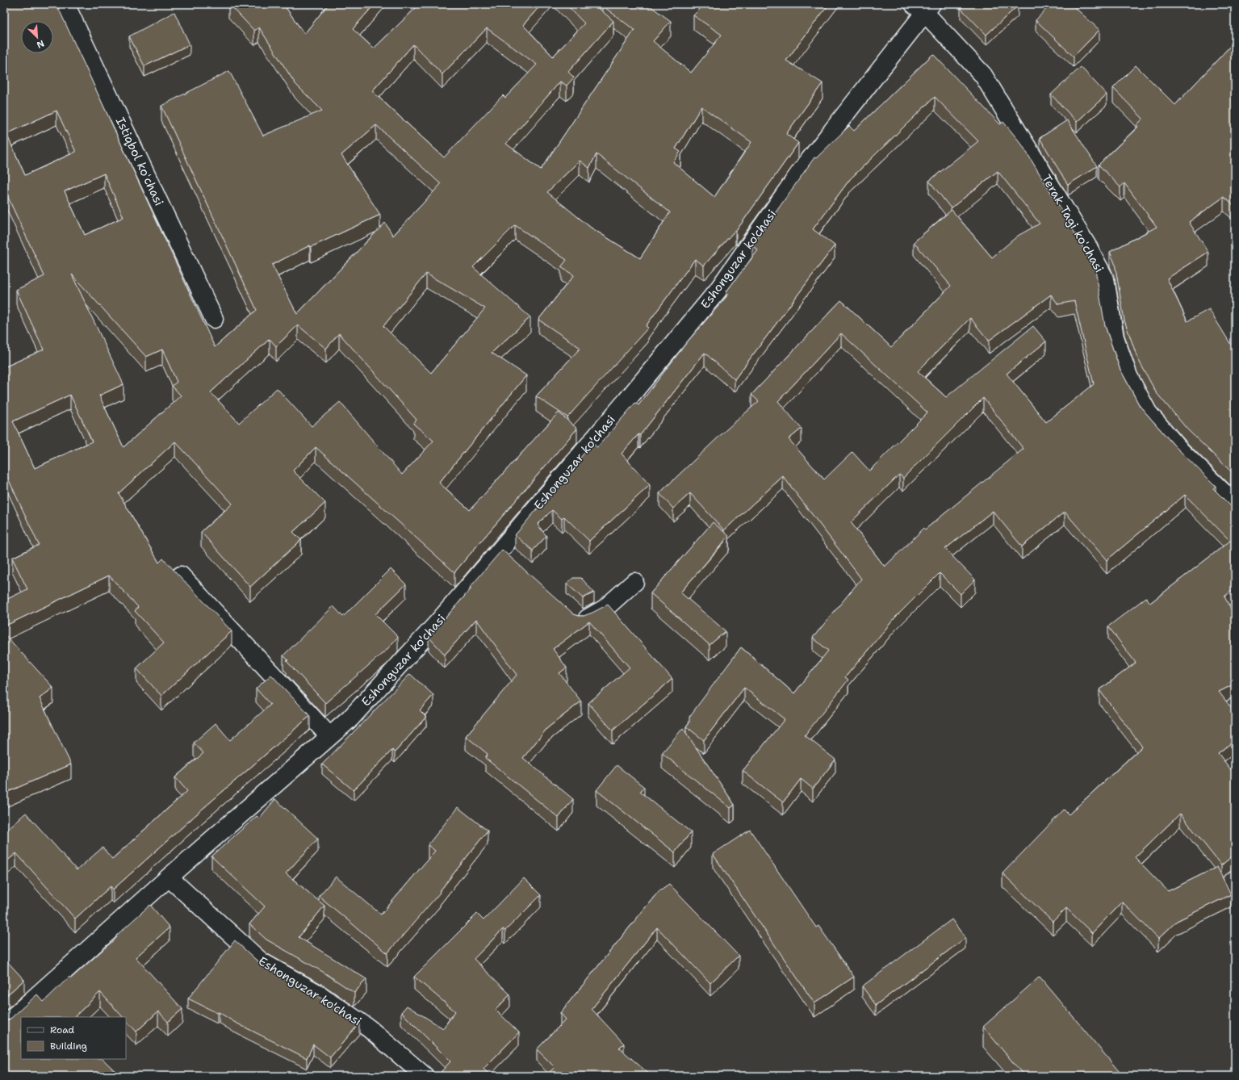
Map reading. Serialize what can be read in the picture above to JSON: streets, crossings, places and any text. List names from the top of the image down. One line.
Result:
{"streets":{"street":["Istiqbol koʻchasi","Terak Tagi koʻchasi","Eshonguzar ko'chasi"]},"crossings":[["Terak Tagi koʻchasi","Eshonguzar ko'chasi"]],"legend":["Road","Building"],"north":"bottom right"}
